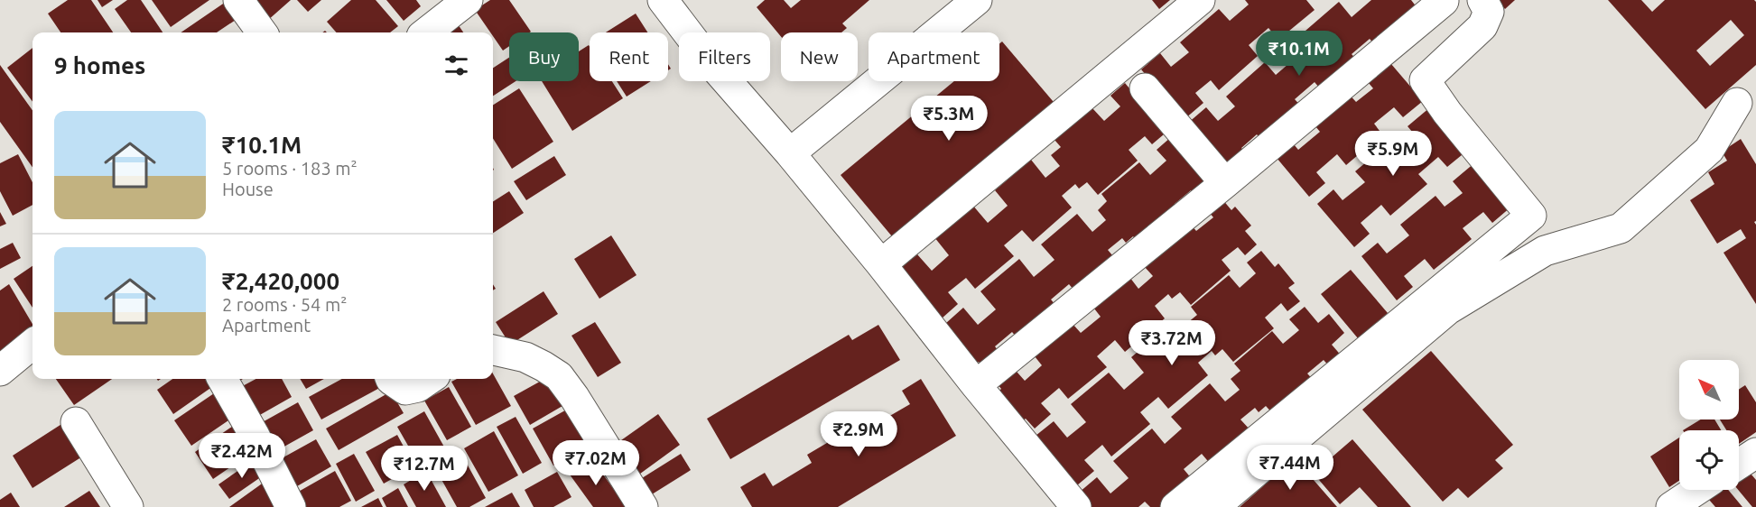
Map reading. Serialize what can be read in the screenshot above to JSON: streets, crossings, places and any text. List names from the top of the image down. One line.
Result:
{"north":"top left","page":{"price":["₹10.1M","₹5.3M","₹5.9M","₹3.72M","₹2.9M","₹2.42M","₹7.02M","₹7.44M","₹12.7M"],"chip":["Buy","Rent","Filters","New","Apartment"],"heading":"9 homes","list":[{"name":"₹10.1M","note":"5 rooms · 183 m² · House"},{"name":"₹2,420,000","note":"2 rooms · 54 m² · Apartment"}]}}
